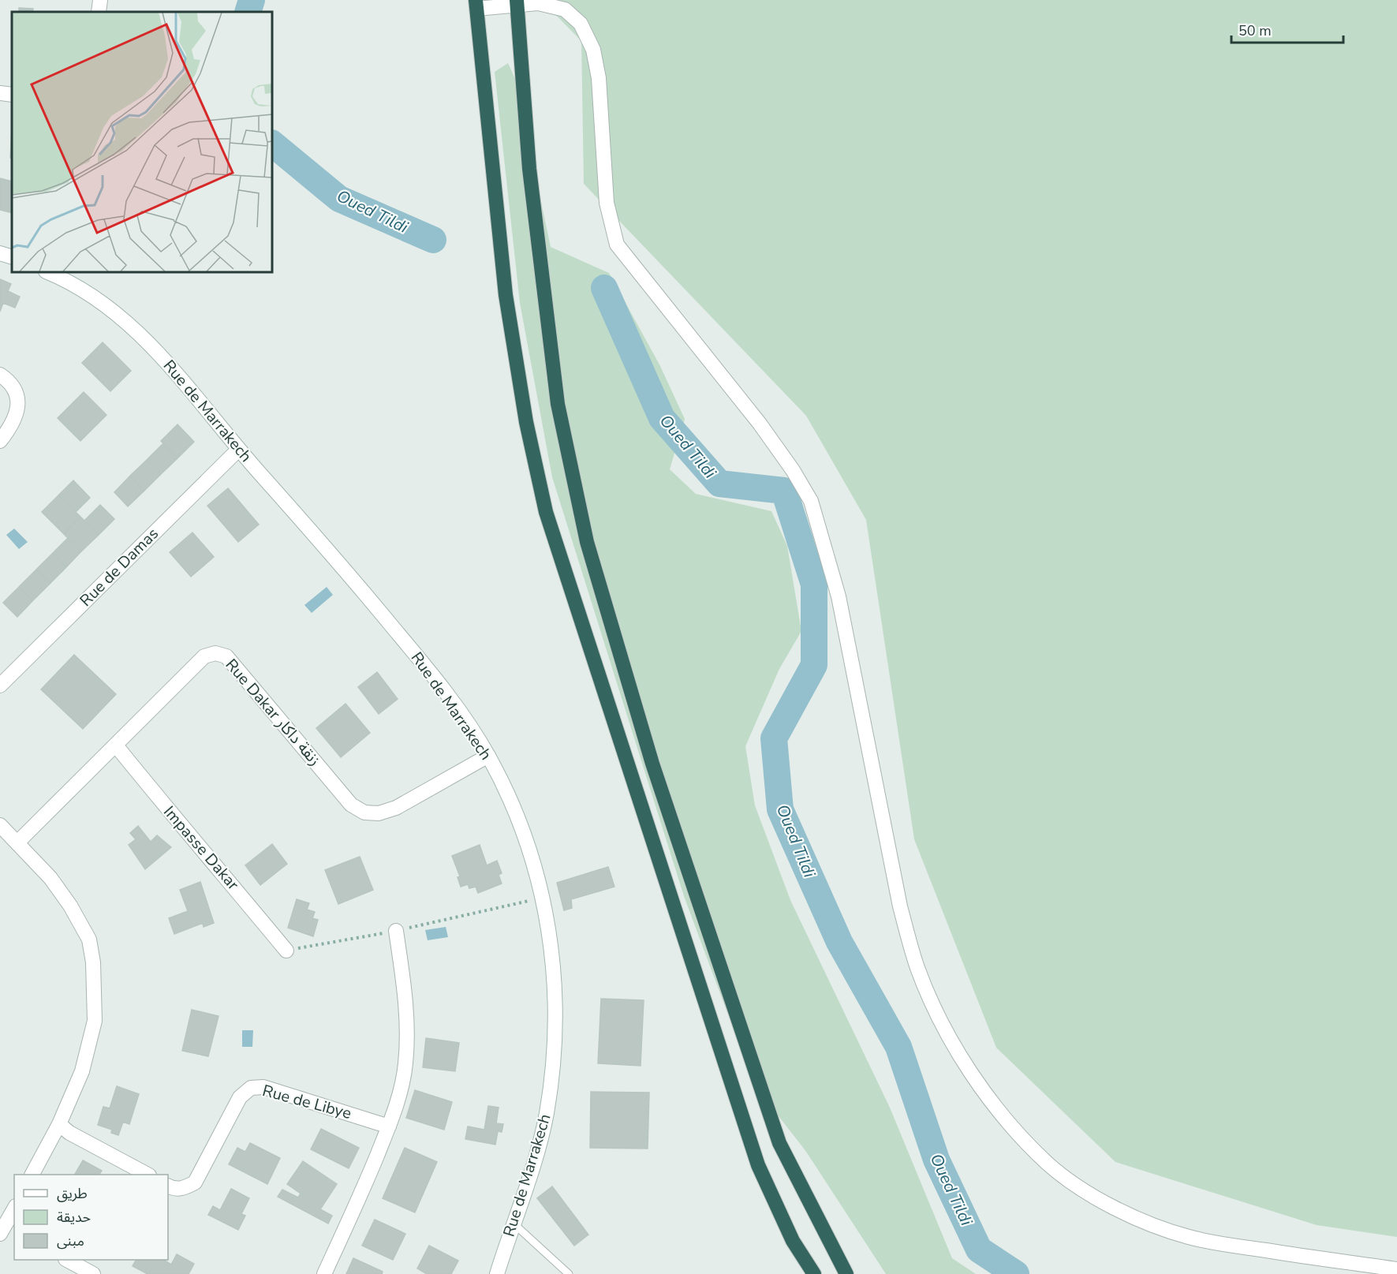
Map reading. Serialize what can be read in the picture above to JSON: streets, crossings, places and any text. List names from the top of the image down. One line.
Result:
{"streets":{"street":["Rue de Marrakech","Rue de Damas","Rue Dakar زنقة داكار","Impasse Dakar","Rue de Libye"]},"crossings":[["Rue de Marrakech","Rue de Damas"],["Rue de Marrakech","Rue Dakar زنقة داكار"],["Rue Dakar زنقة داكار","Impasse Dakar"]],"water":["Oued Tildi"],"legend":["طريق","حديقة","مبنى"],"scale_bar":"50 m"}
